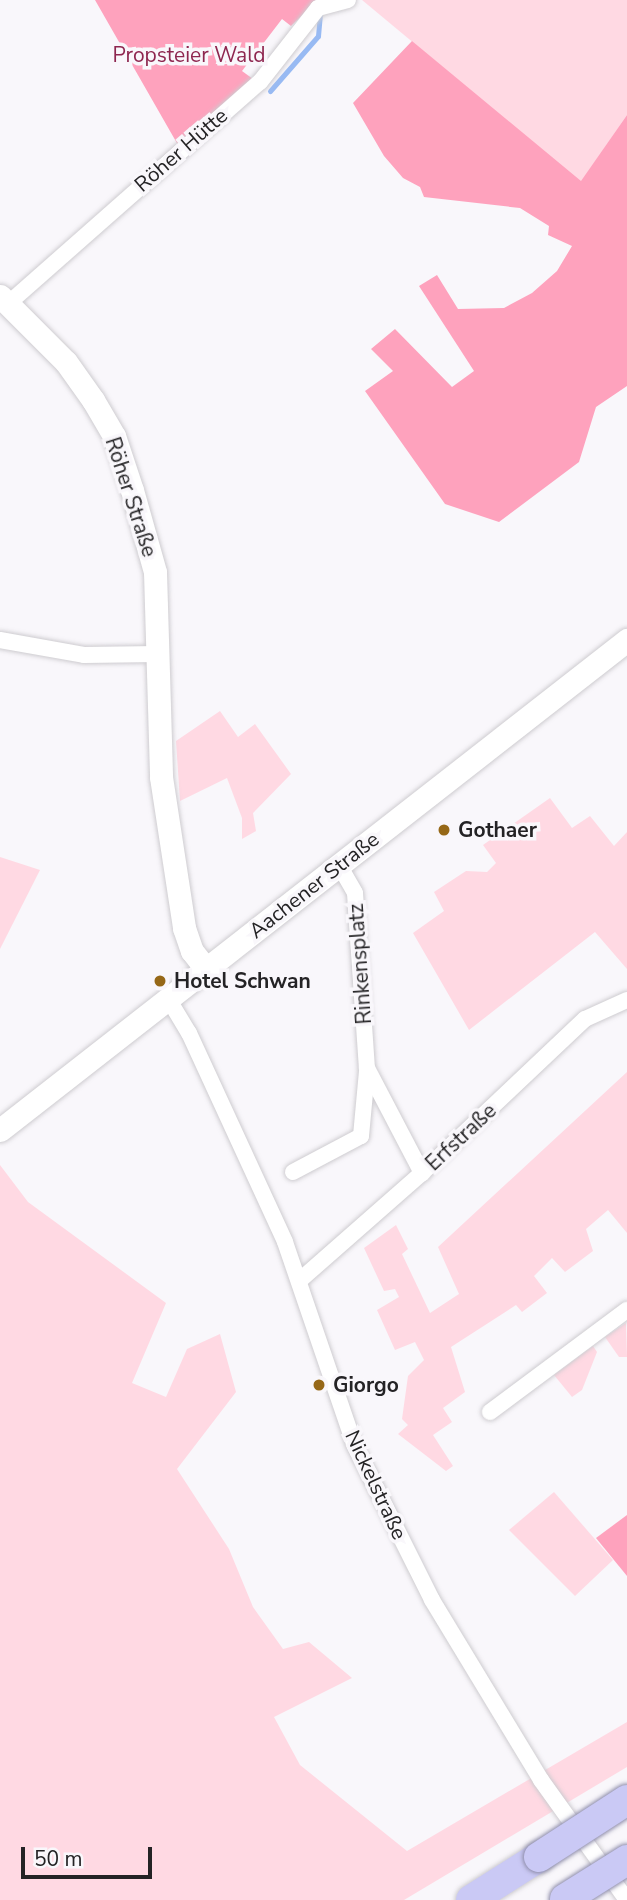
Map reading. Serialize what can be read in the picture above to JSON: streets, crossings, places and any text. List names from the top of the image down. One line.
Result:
{"streets":{"main road":["Röher Straße","Aachener Straße"],"street":["Röher Hütte","Rinkensplatz","Erfstraße","Nickelstraße"]},"crossings":[["Röher Hütte","Röher Straße"],["Röher Straße","Aachener Straße"],["Aachener Straße","Rinkensplatz"],["Aachener Straße","Nickelstraße"],["Rinkensplatz","Erfstraße"],["Erfstraße","Nickelstraße"]],"parks":["Propsteier Wald"],"places":["Gothaer","Hotel Schwan","Giorgo"],"scale_bar":"50 m"}
